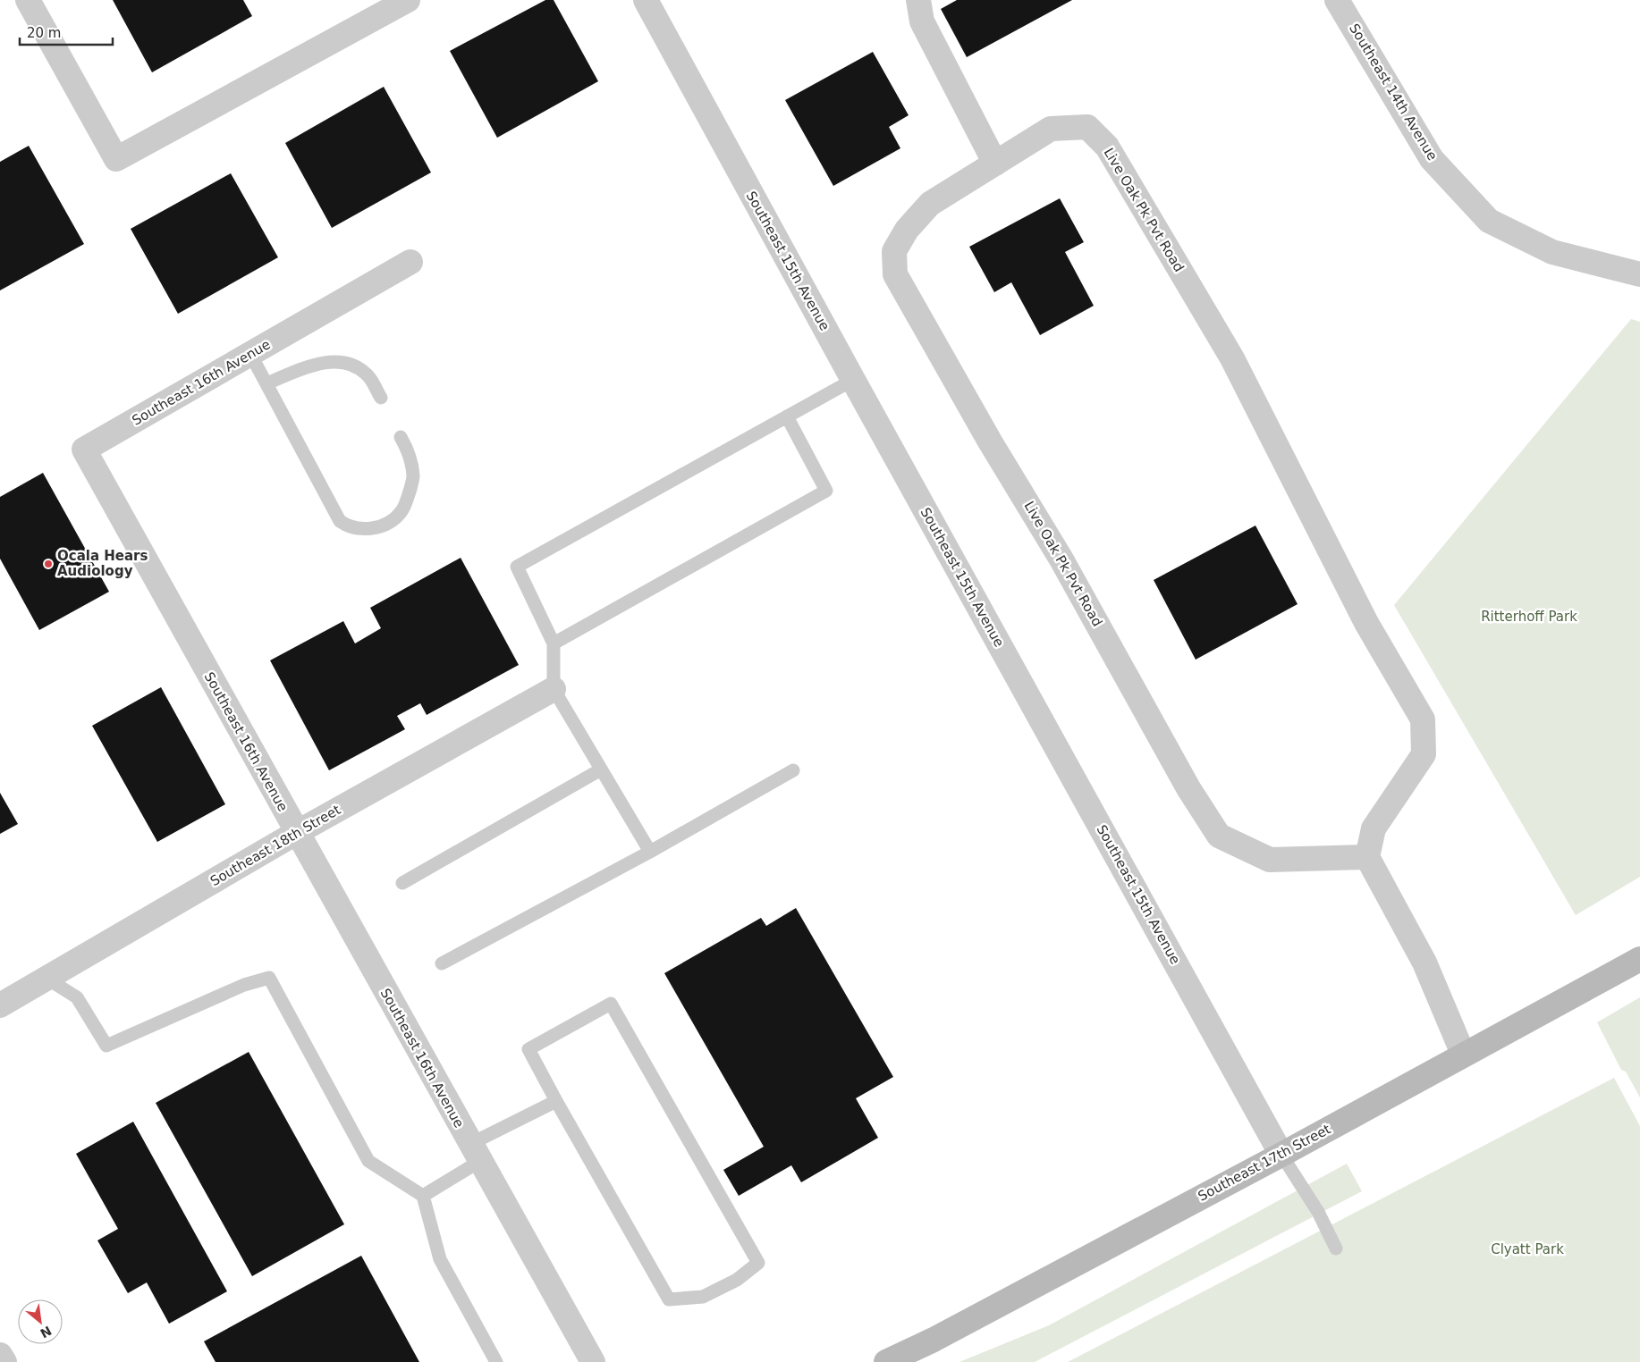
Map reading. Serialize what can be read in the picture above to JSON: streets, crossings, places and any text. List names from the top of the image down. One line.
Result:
{"streets":{"main road":["Southeast 17th Street"],"street":["Southeast 14th Avenue","Live Oak Pk Pvt Road","Southeast 15th Avenue","Southeast 16th Avenue","Southeast 18th Street"]},"crossings":[["Southeast 15th Avenue","Southeast 17th Street"],["Southeast 16th Avenue","Southeast 18th Street"]],"parks":["Ritterhoff Park","Clyatt Park"],"places":["Ocala Hears Audiology"],"scale_bar":"20 m","north":"bottom right"}
